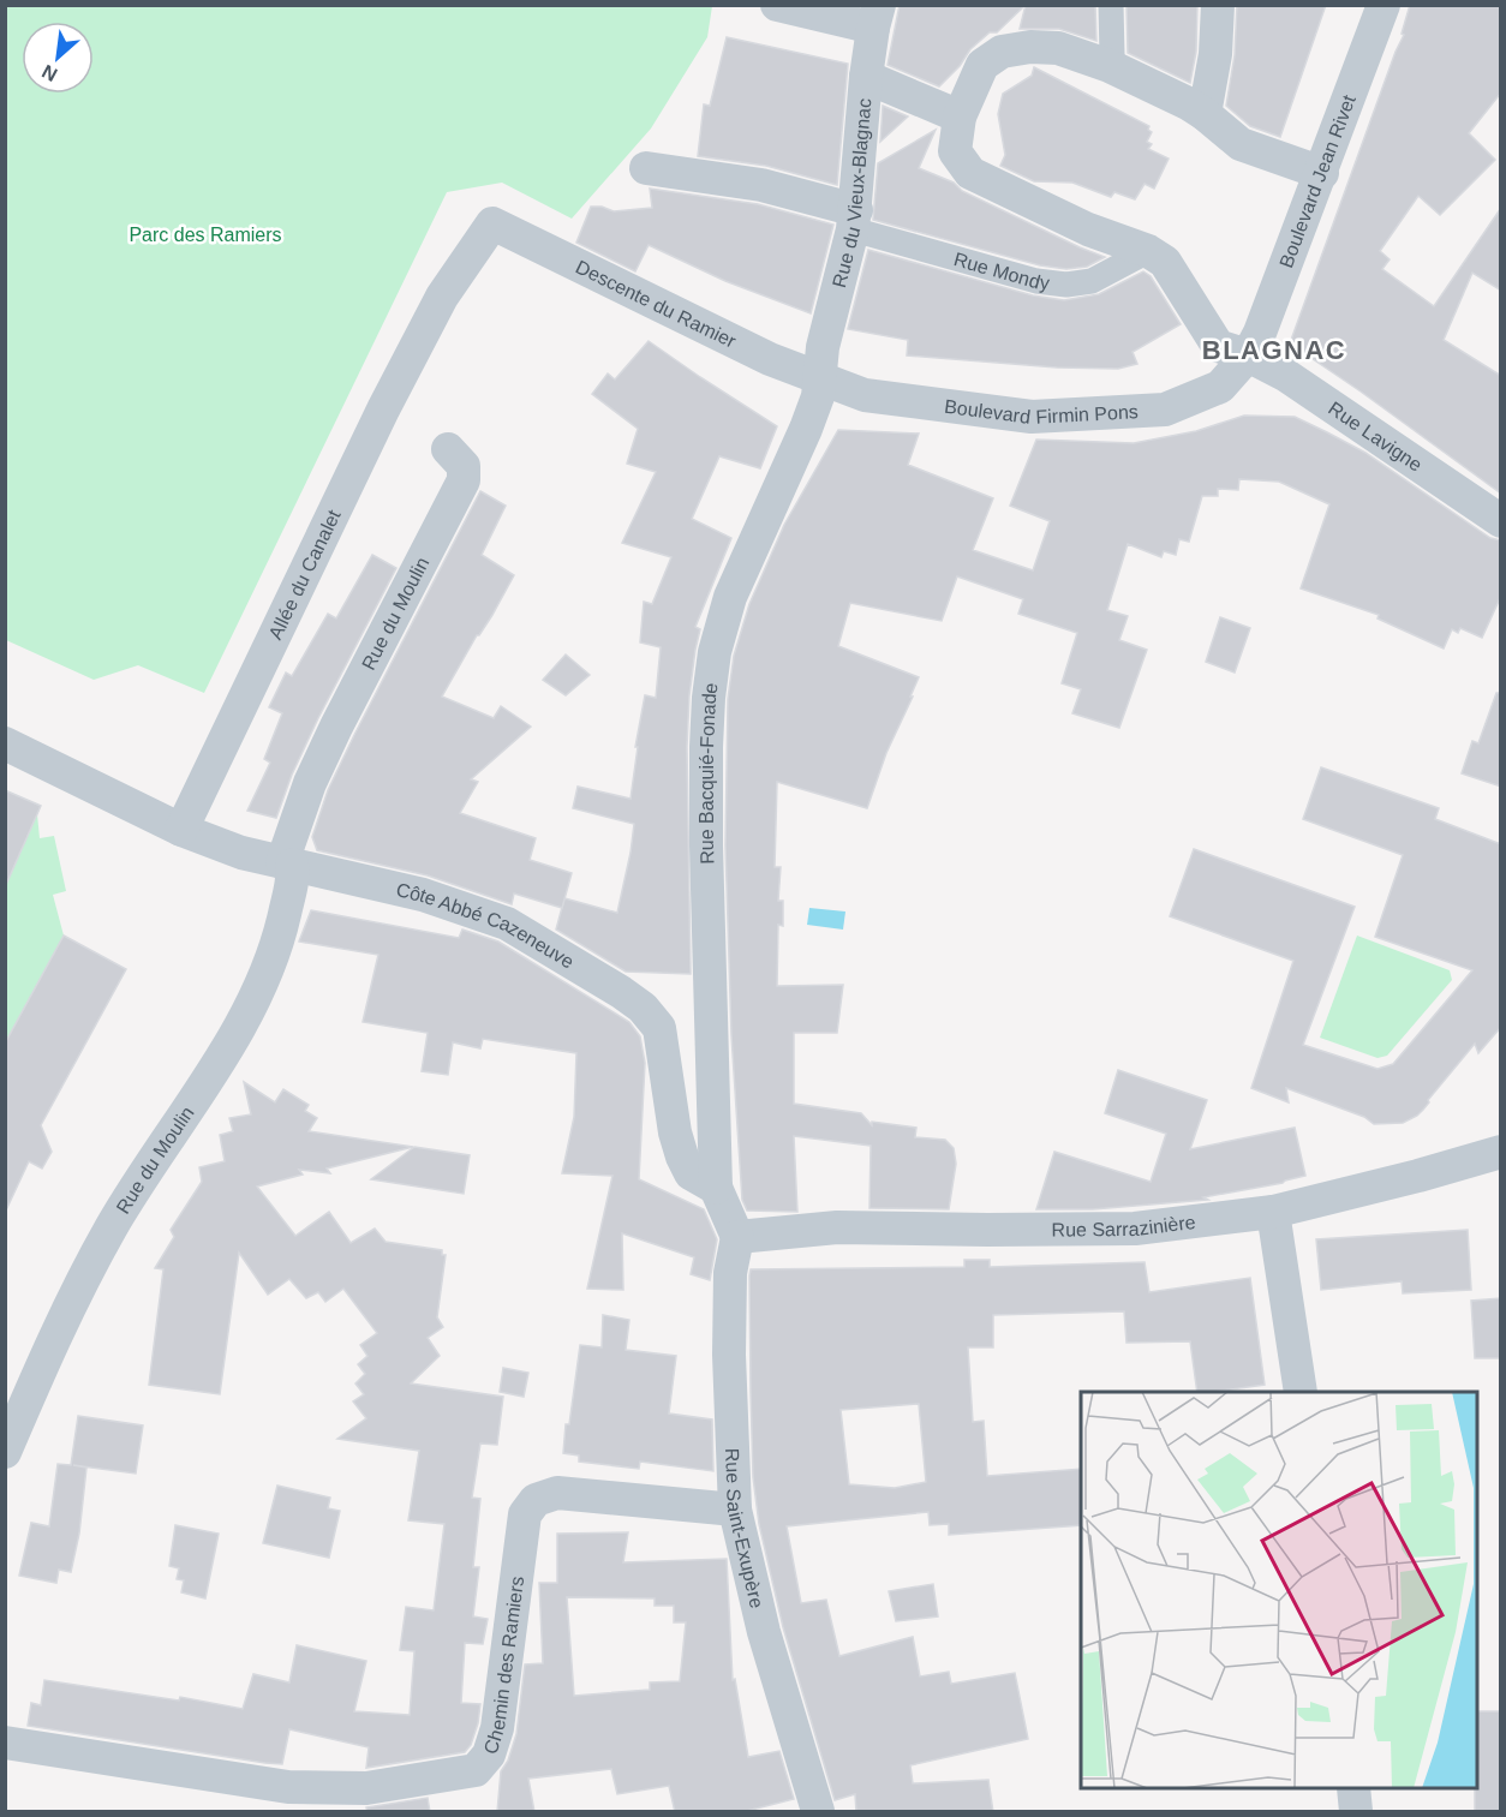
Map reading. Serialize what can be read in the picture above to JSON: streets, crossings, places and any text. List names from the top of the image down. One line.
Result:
{"streets":{"street":["Boulevard Jean Rivet","Rue du Vieux-Blagnac","Rue Mondy","Descente du Ramier","Boulevard Firmin Pons","Rue Lavigne","Allée du Canalet","Rue du Moulin","Rue Bacquié-Fonade","Côte Abbé Cazeneuve","Rue Sarrazinière","Rue Saint-Exupère","Chemin des Ramiers"]},"crossings":[["Boulevard Jean Rivet","Boulevard Firmin Pons"],["Boulevard Jean Rivet","Rue Lavigne"],["Rue du Vieux-Blagnac","Rue Mondy"],["Rue du Vieux-Blagnac","Descente du Ramier"],["Rue du Vieux-Blagnac","Boulevard Firmin Pons"],["Rue du Vieux-Blagnac","Rue Bacquié-Fonade"],["Rue Mondy","Rue Lavigne"],["Descente du Ramier","Boulevard Firmin Pons"],["Descente du Ramier","Allée du Canalet"],["Descente du Ramier","Rue Bacquié-Fonade"],["Boulevard Firmin Pons","Rue Lavigne"],["Boulevard Firmin Pons","Rue Bacquié-Fonade"],["Rue du Moulin","Côte Abbé Cazeneuve"],["Rue Bacquié-Fonade","Côte Abbé Cazeneuve"],["Rue Sarrazinière","Rue Saint-Exupère"],["Rue Saint-Exupère","Chemin des Ramiers"]],"districts":["BLAGNAC"],"parks":["Parc des Ramiers"],"north":"bottom left"}
